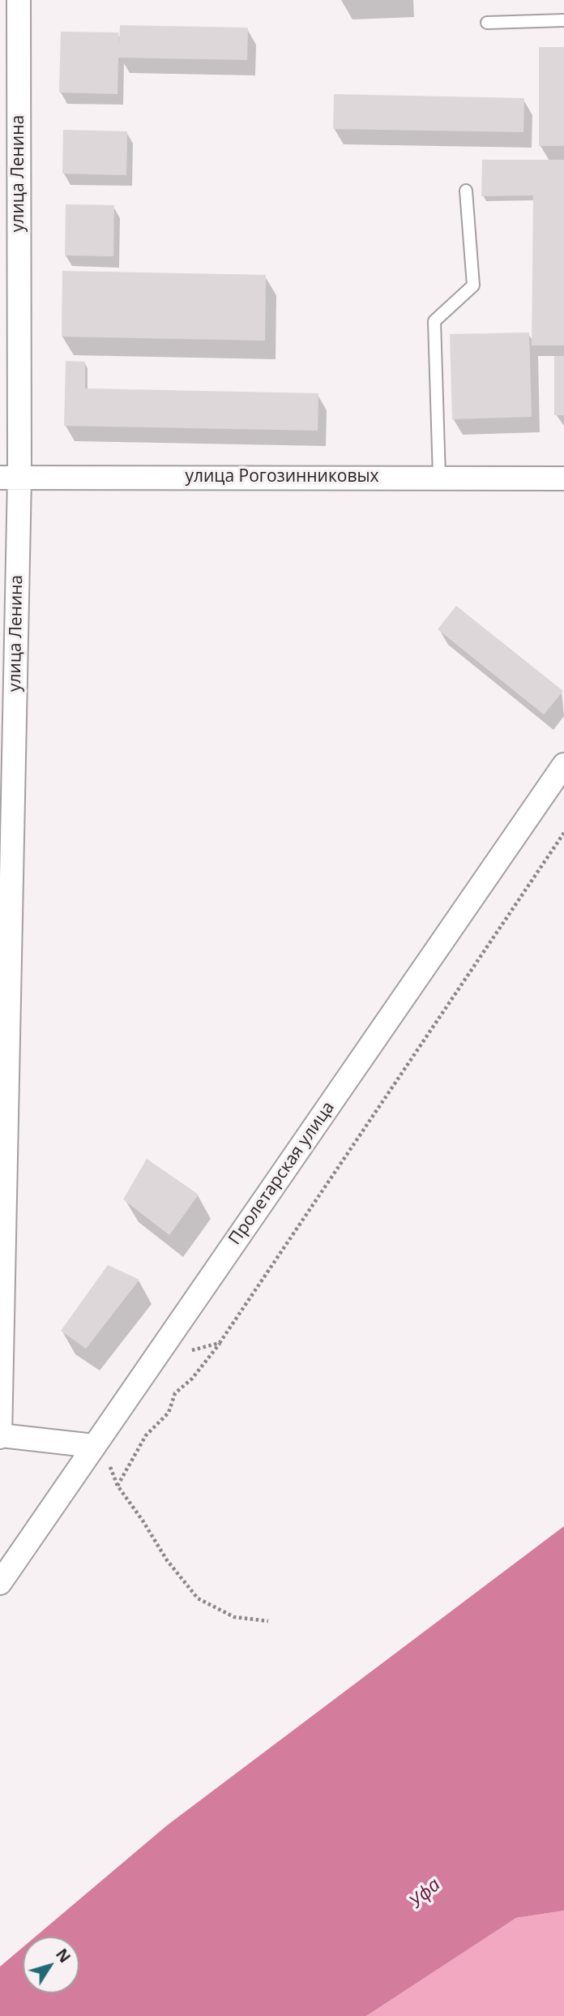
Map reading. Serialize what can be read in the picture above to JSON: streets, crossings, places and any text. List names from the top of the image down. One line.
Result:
{"streets":{"street":["улица Ленина","улица Рогозинниковых","Пролетарская улица"]},"crossings":[["улица Ленина","улица Рогозинниковых"]],"water":["Уфа"],"north":"top right"}
